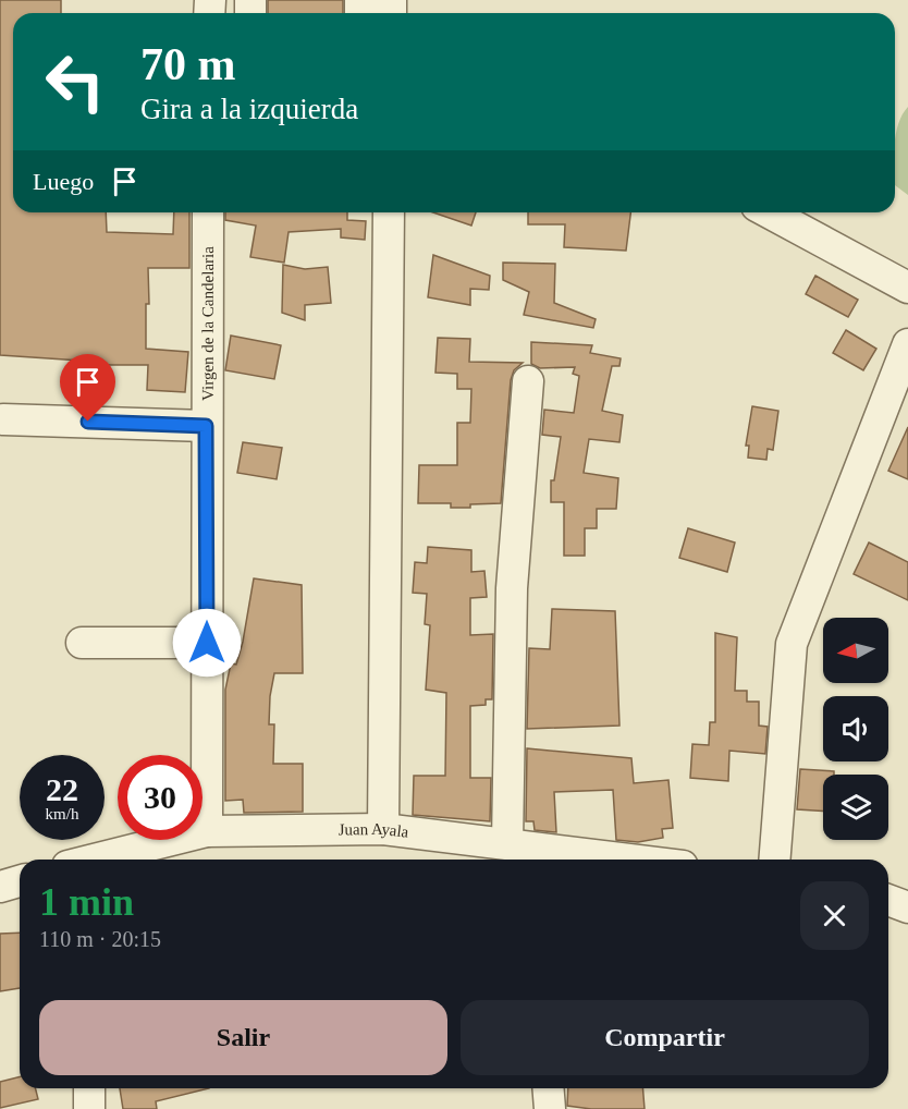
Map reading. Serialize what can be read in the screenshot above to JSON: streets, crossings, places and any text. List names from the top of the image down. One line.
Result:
{"streets":{"street":["Virgen de la Candelaria","Juan Ayala"]},"crossings":[["Virgen de la Candelaria","Juan Ayala"]],"north":"left","page":{"turn":["70 m","Gira a la izquierda"],"then":"Luego","speed":"22 km/h","limit":"30","heading":["1 min","110 m · 20:15"],"buttons":["Salir","Compartir"]}}
